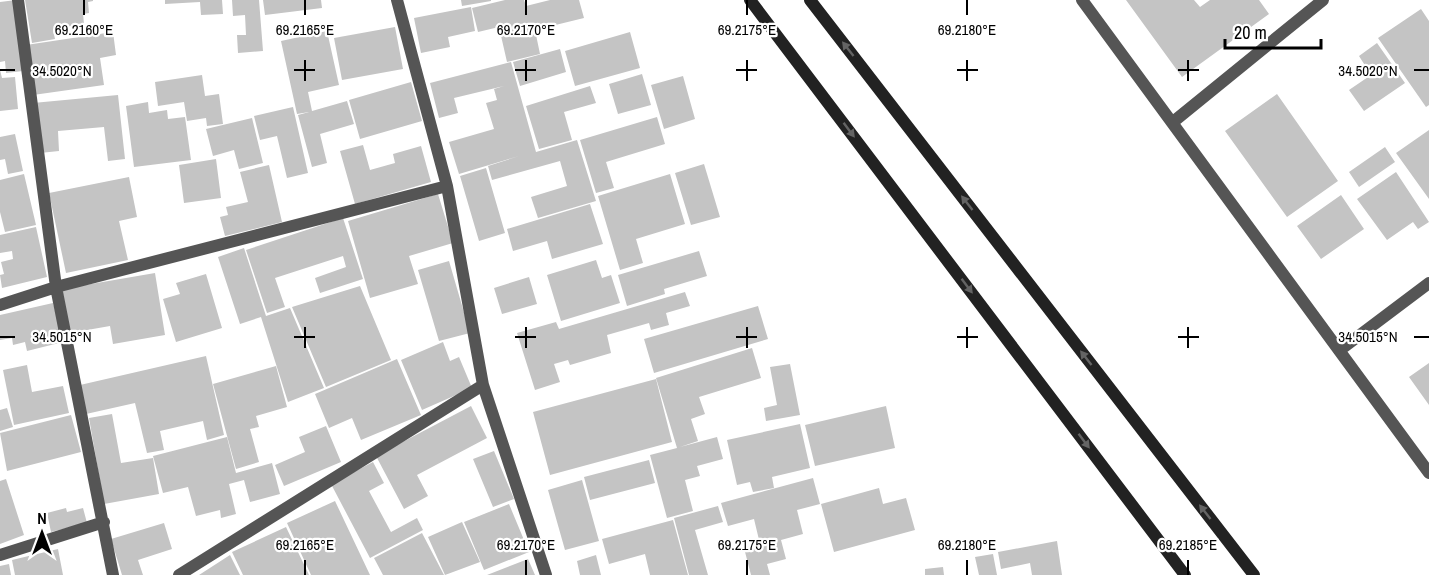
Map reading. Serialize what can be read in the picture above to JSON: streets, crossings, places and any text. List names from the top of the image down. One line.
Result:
{"scale_bar":"20 m","north":"top","coordinates":["69.2160°E","69.2165°E","69.2170°E","69.2175°E","69.2180°E","34.5020°N","34.5015°N","69.2185°E"]}
